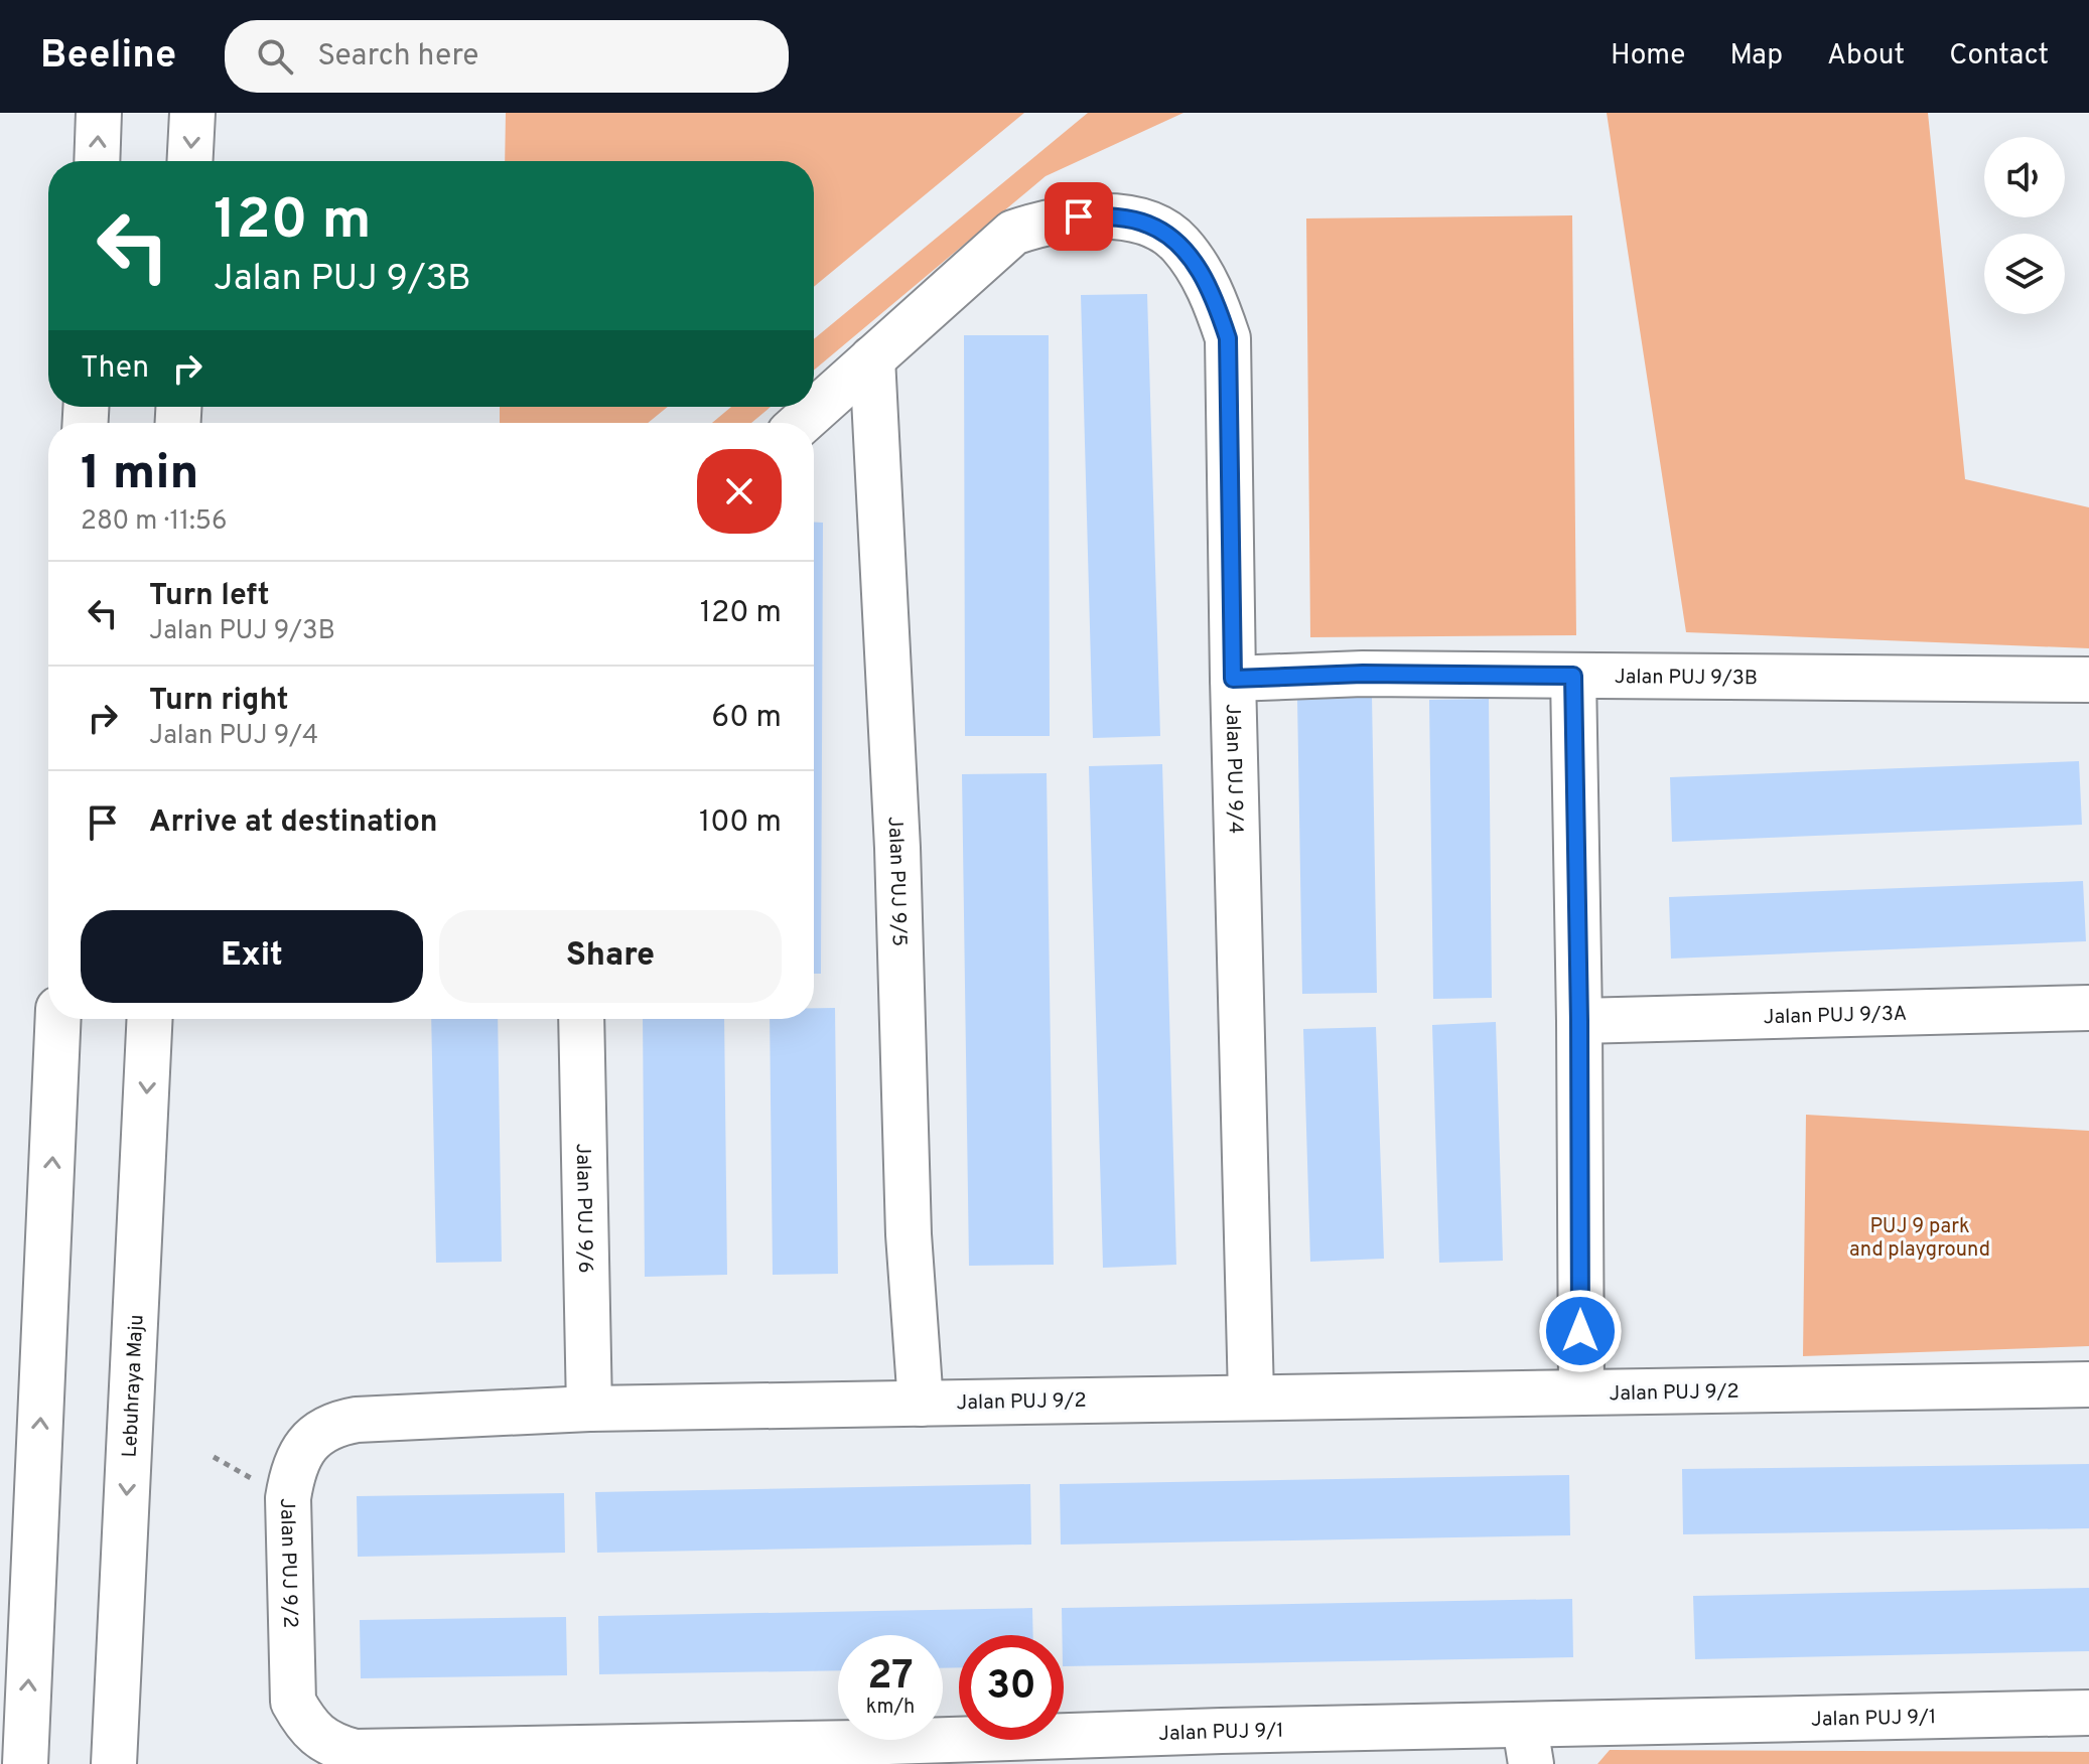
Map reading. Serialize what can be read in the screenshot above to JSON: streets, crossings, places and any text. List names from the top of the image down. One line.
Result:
{"streets":{"main road":["Jalan PUJ 9/3B","Jalan PUJ 9/4","Jalan PUJ 9/5","Jalan PUJ 9/3A","Jalan PUJ 9/6","Lebuhraya Maju","Jalan PUJ 9/2","Jalan PUJ 9/1"]},"crossings":[["Jalan PUJ 9/3B","Jalan PUJ 9/4"],["Jalan PUJ 9/4","Jalan PUJ 9/5"],["Jalan PUJ 9/4","Jalan PUJ 9/2"],["Jalan PUJ 9/5","Jalan PUJ 9/2"],["Jalan PUJ 9/6","Jalan PUJ 9/2"],["Jalan PUJ 9/2","Jalan PUJ 9/1"]],"parks":["PUJ 9 park and playground"],"page":{"header":"Beeline","search":"Search here","nav":["Home","Map","About","Contact"],"turn":["120 m","Jalan PUJ 9/3B"],"then":"Then","heading":["1 min","280 m · 11:56"],"list":[{"name":"Turn left","note":"Jalan PUJ 9/3B","value":"120 m"},{"name":"Turn right","note":"Jalan PUJ 9/4","value":"60 m"},{"name":"Arrive at destination","value":"100 m"}],"buttons":["Exit","Share"],"speed":"27 km/h","limit":"30"}}
